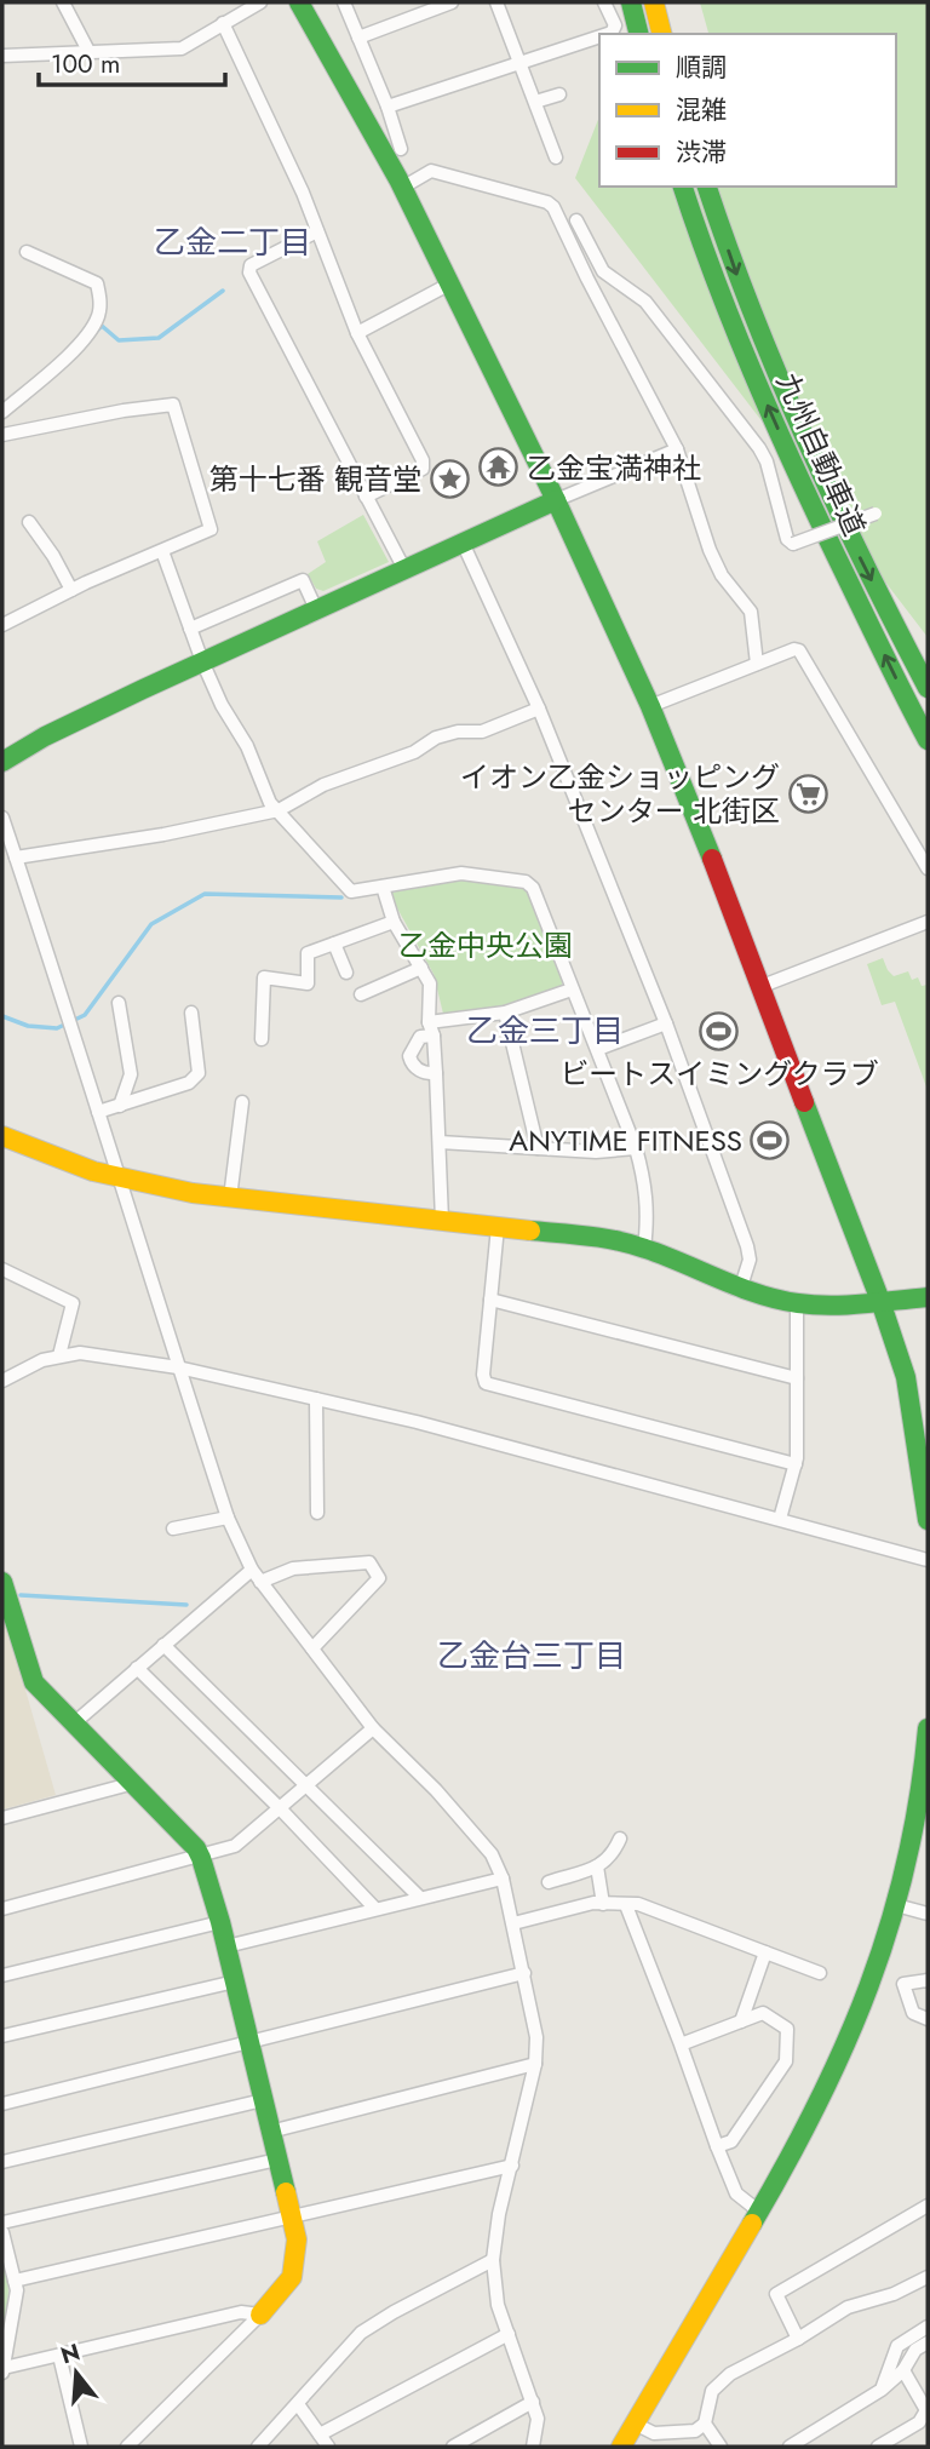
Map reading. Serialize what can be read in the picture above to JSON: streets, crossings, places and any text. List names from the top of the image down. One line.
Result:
{"streets":{"main road":["九州自動車道"]},"districts":["乙金二丁目","乙金三丁目","乙金台三丁目"],"parks":["乙金中央公園"],"places":{"temple":["乙金宝満神社"],"place":["第十七番 観音堂"],"supermarket":["イオン乙金ショッピング センター 北街区"],"sports":["ビートスイミングクラブ","ANYTIME FITNESS"]},"legend":["順調","混雑","渋滞"],"scale_bar":"100 m","north":"top"}
